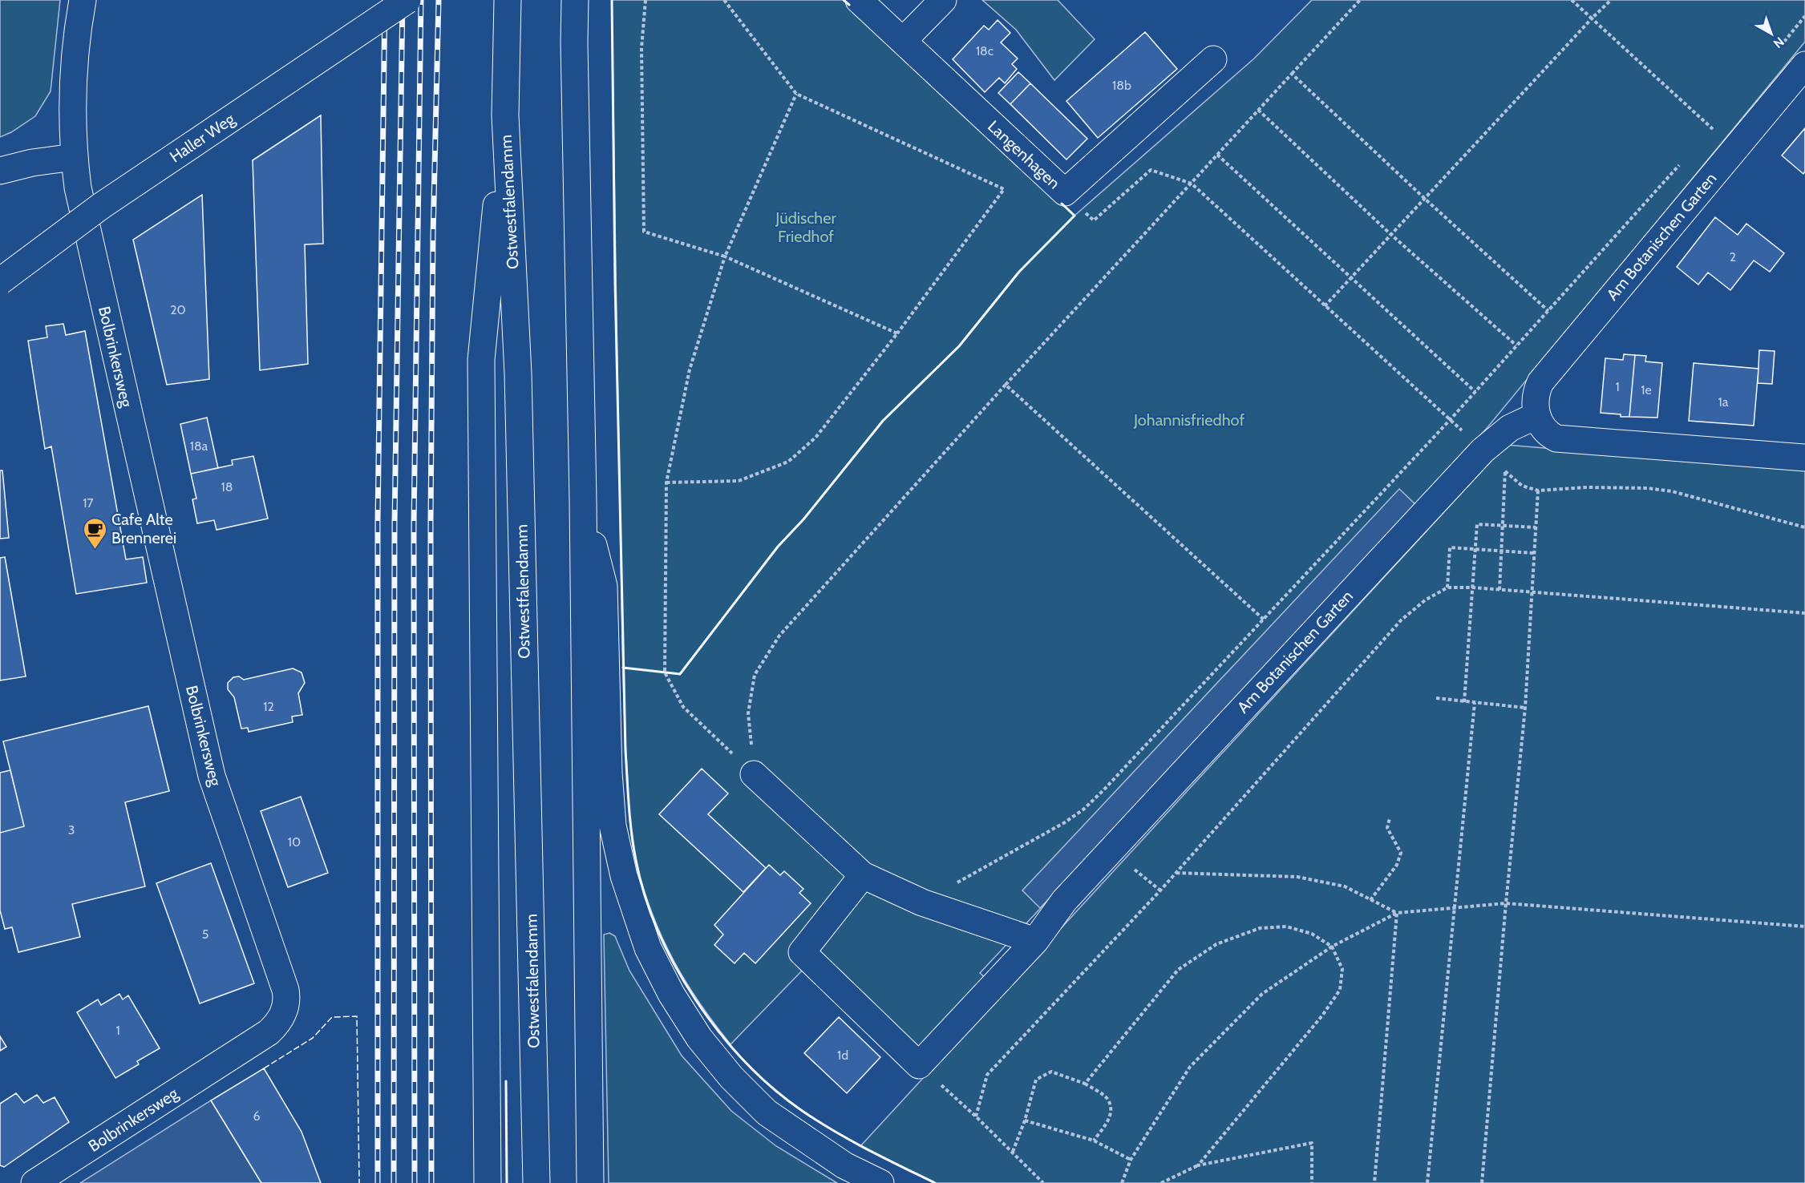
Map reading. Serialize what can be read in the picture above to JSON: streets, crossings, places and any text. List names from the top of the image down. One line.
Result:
{"streets":{"main road":["Haller Weg","Langenhagen","Ostwestfalendamm","Am Botanischen Garten","Bolbrinkersweg"]},"parks":["Jüdischer Friedhof","Johannisfriedhof"],"places":{"cafe":["Cafe Alte Brennerei"]},"house_numbers":["18c","18b","2","20","1","1e","1a","18a","18","17","12","3","10","5","1","1d","6"],"north":"bottom right"}
